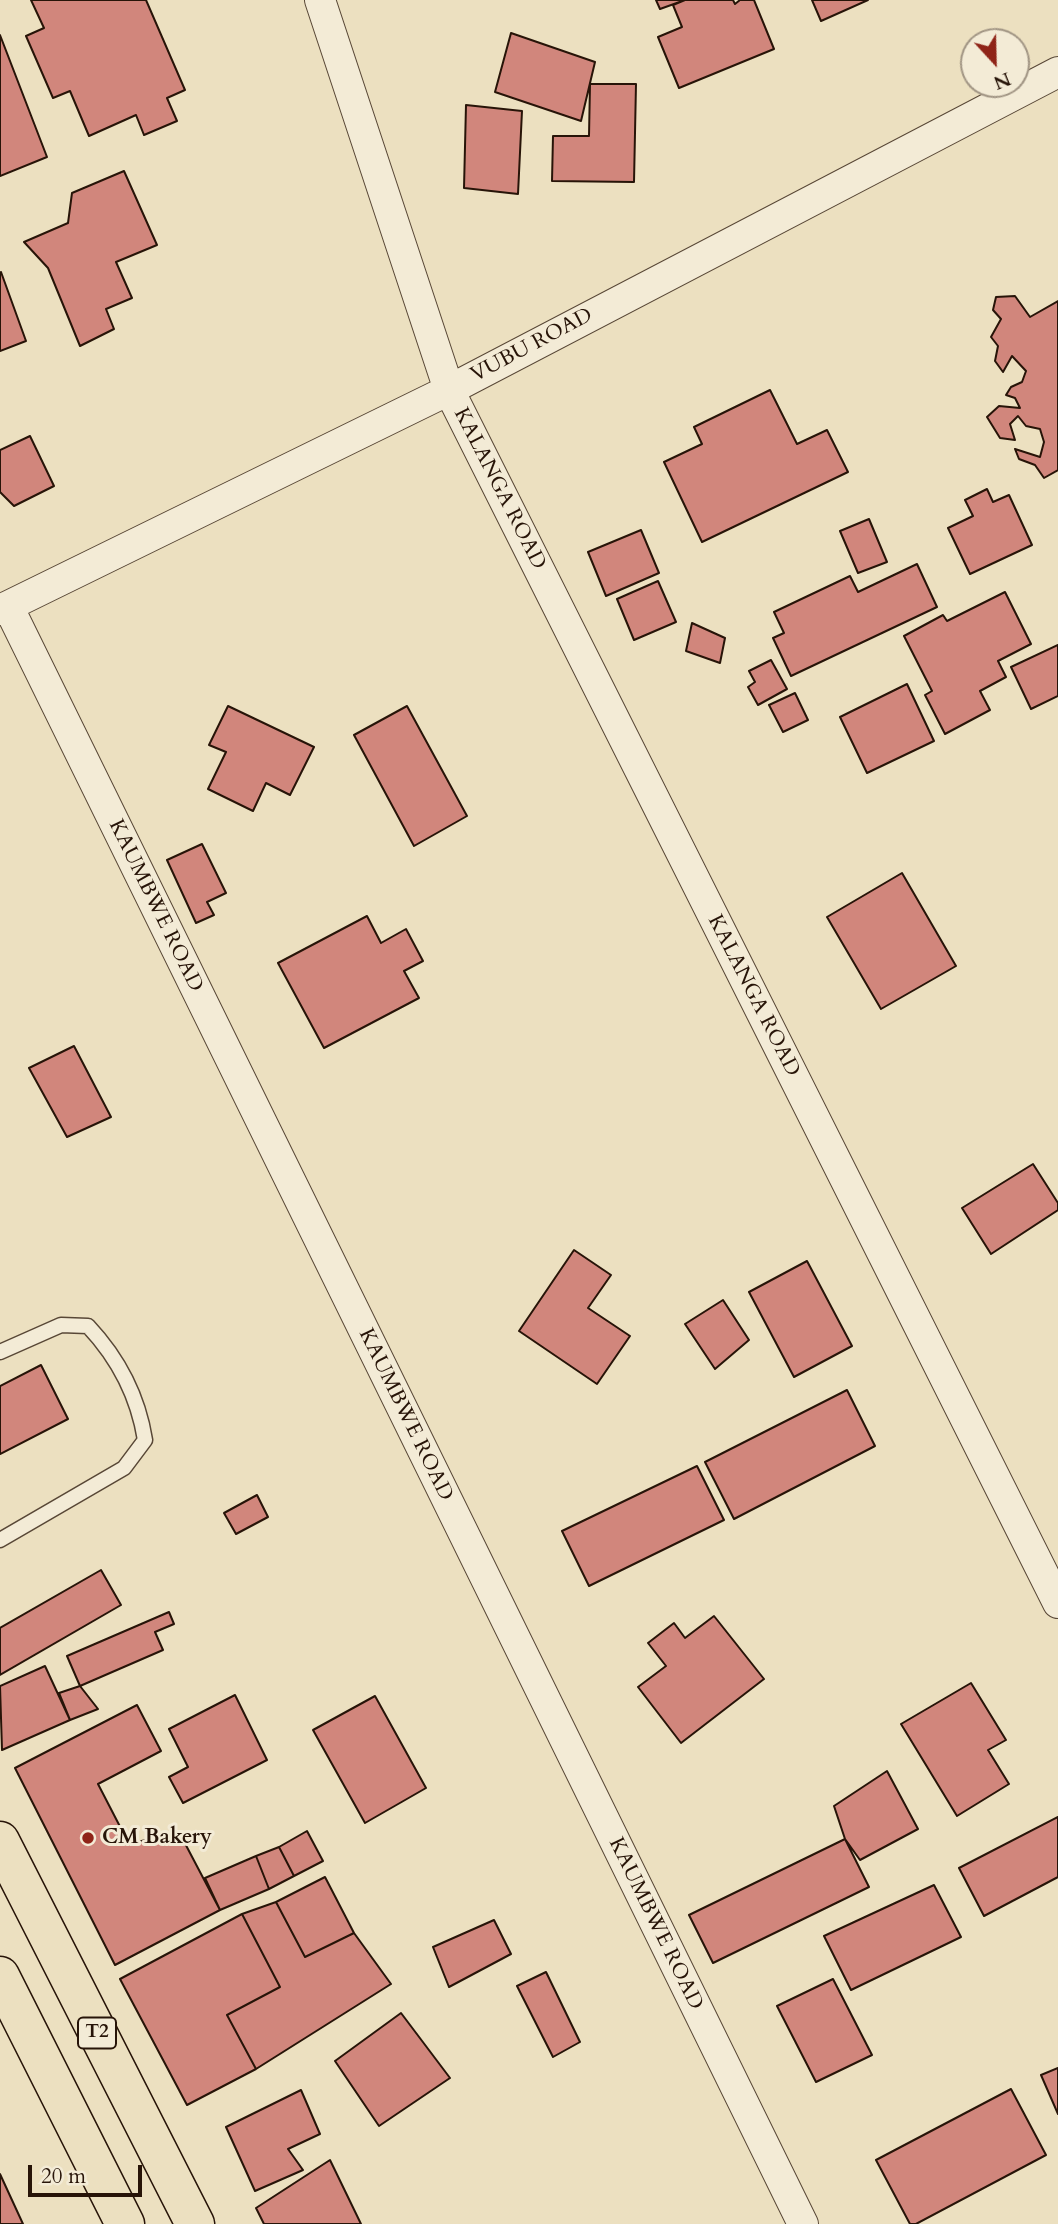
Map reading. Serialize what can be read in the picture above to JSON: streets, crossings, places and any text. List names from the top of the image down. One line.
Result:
{"streets":{"main road":["T2"],"street":["VUBU ROAD","KALANGA ROAD","KAUMBWE ROAD"]},"crossings":[["VUBU ROAD","KALANGA ROAD"],["VUBU ROAD","KAUMBWE ROAD"]],"places":["CM Bakery"],"scale_bar":"20 m","north":"bottom"}
